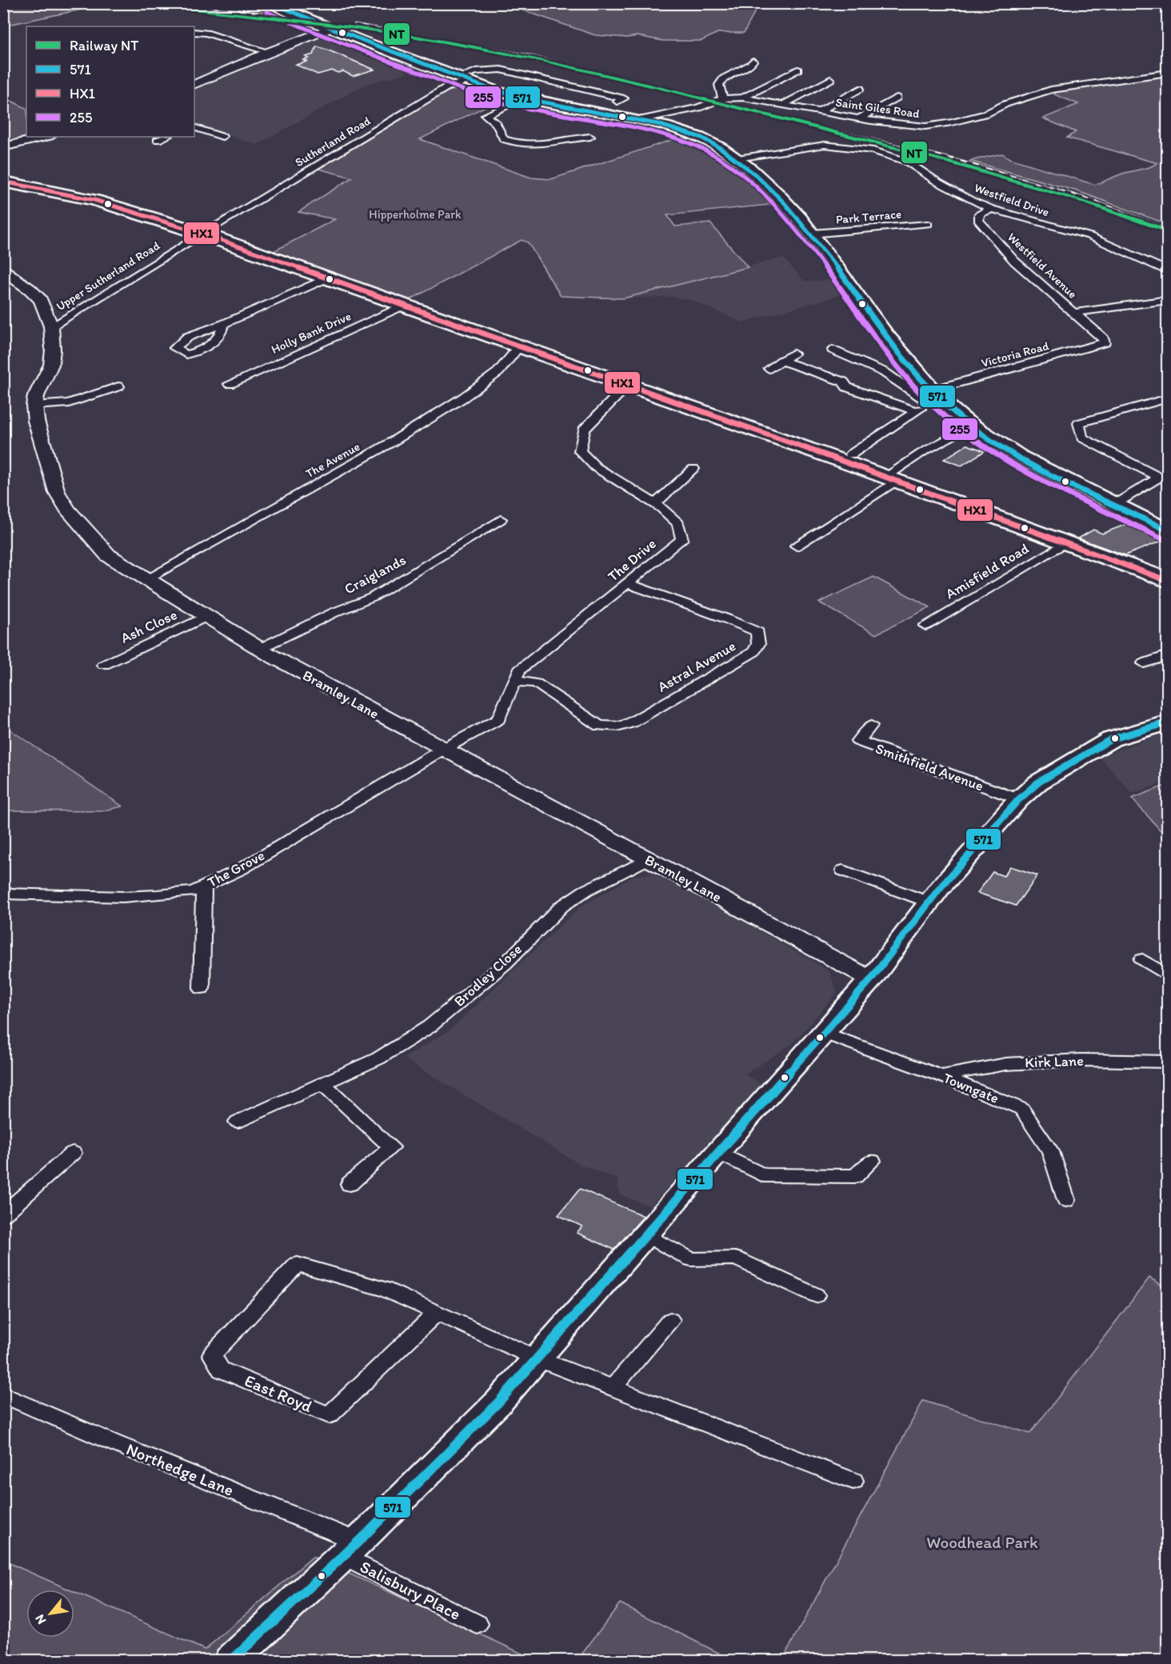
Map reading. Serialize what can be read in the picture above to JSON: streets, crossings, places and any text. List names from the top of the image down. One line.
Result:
{"streets":{"street":["Saint Giles Road","Sutherland Road","Westfield Drive","Park Terrace","Westfield Avenue","Upper Sutherland Road","Holly Bank Drive","Victoria Road","The Avenue","The Drive","Amisfield Road","Craiglands","Ash Close","Astral Avenue","Bramley Lane","Smithfield Avenue","The Grove","Brodley Close","Kirk Lane","Towngate","East Royd","Northedge Lane","Salisbury Place"]},"crossings":[["Sutherland Road","Upper Sutherland Road"],["Westfield Drive","Westfield Avenue"],["Westfield Avenue","Victoria Road"],["Upper Sutherland Road","Bramley Lane"],["The Avenue","Bramley Lane"],["The Drive","Astral Avenue"],["The Drive","Bramley Lane"],["The Drive","The Grove"],["Craiglands","Bramley Lane"],["Ash Close","Bramley Lane"],["Bramley Lane","The Grove"],["Bramley Lane","Brodley Close"],["Kirk Lane","Towngate"],["Northedge Lane","Salisbury Place"]],"parks":["Hipperholme Park","Woodhead Park"],"lines":["rail line NT","transit line 571","transit line 255","transit line HX1"],"legend":["Railway NT","571","HX1","255"],"north":"bottom left"}
